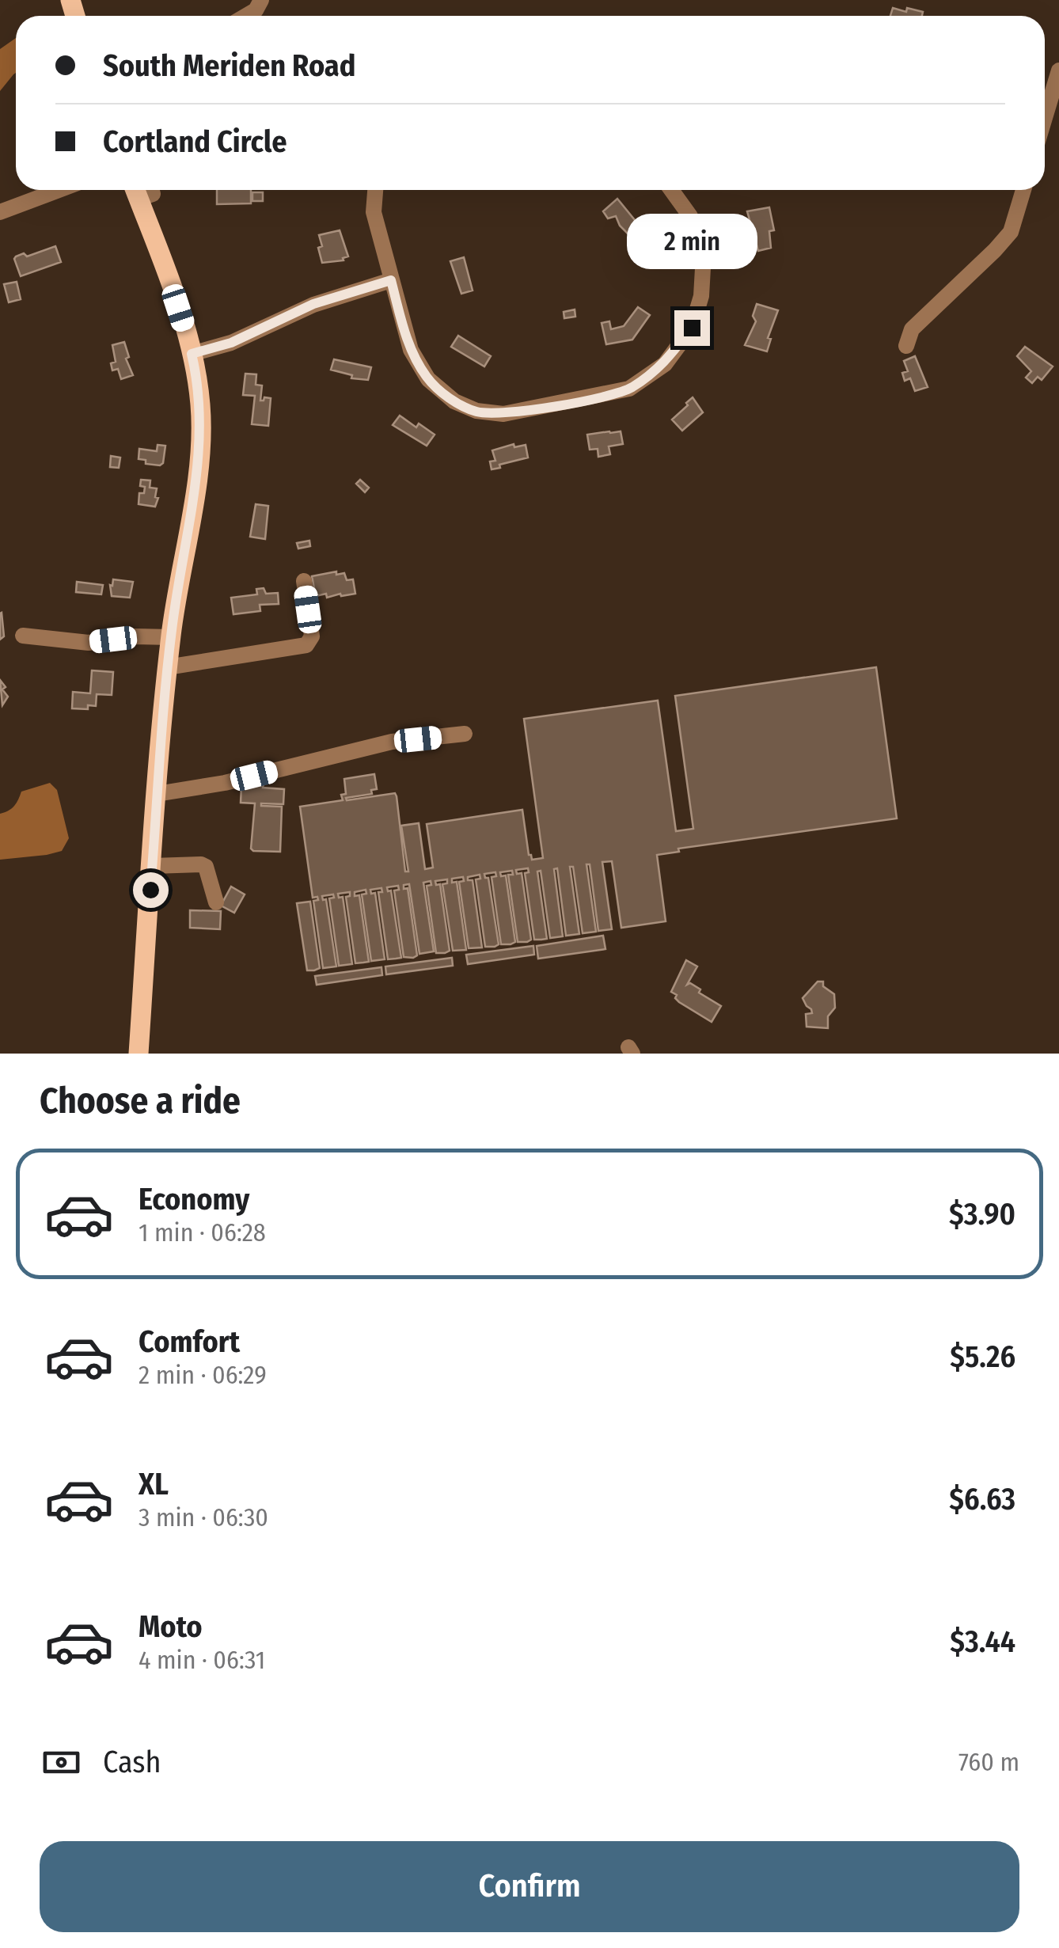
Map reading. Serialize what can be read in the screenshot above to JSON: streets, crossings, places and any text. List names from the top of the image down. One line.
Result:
{"page":{"banner":["South Meriden Road","Cortland Circle"],"bubble":"2 min","heading":"Choose a ride","list":[{"name":"Economy","note":"1 min · 06:28","value":"$3.90"},{"name":"Comfort","note":"2 min · 06:29","value":"$5.26"},{"name":"XL","note":"3 min · 06:30","value":"$6.63"},{"name":"Moto","note":"4 min · 06:31","value":"$3.44"}],"pay":["Cash","760 m"],"buttons":"Confirm"}}
